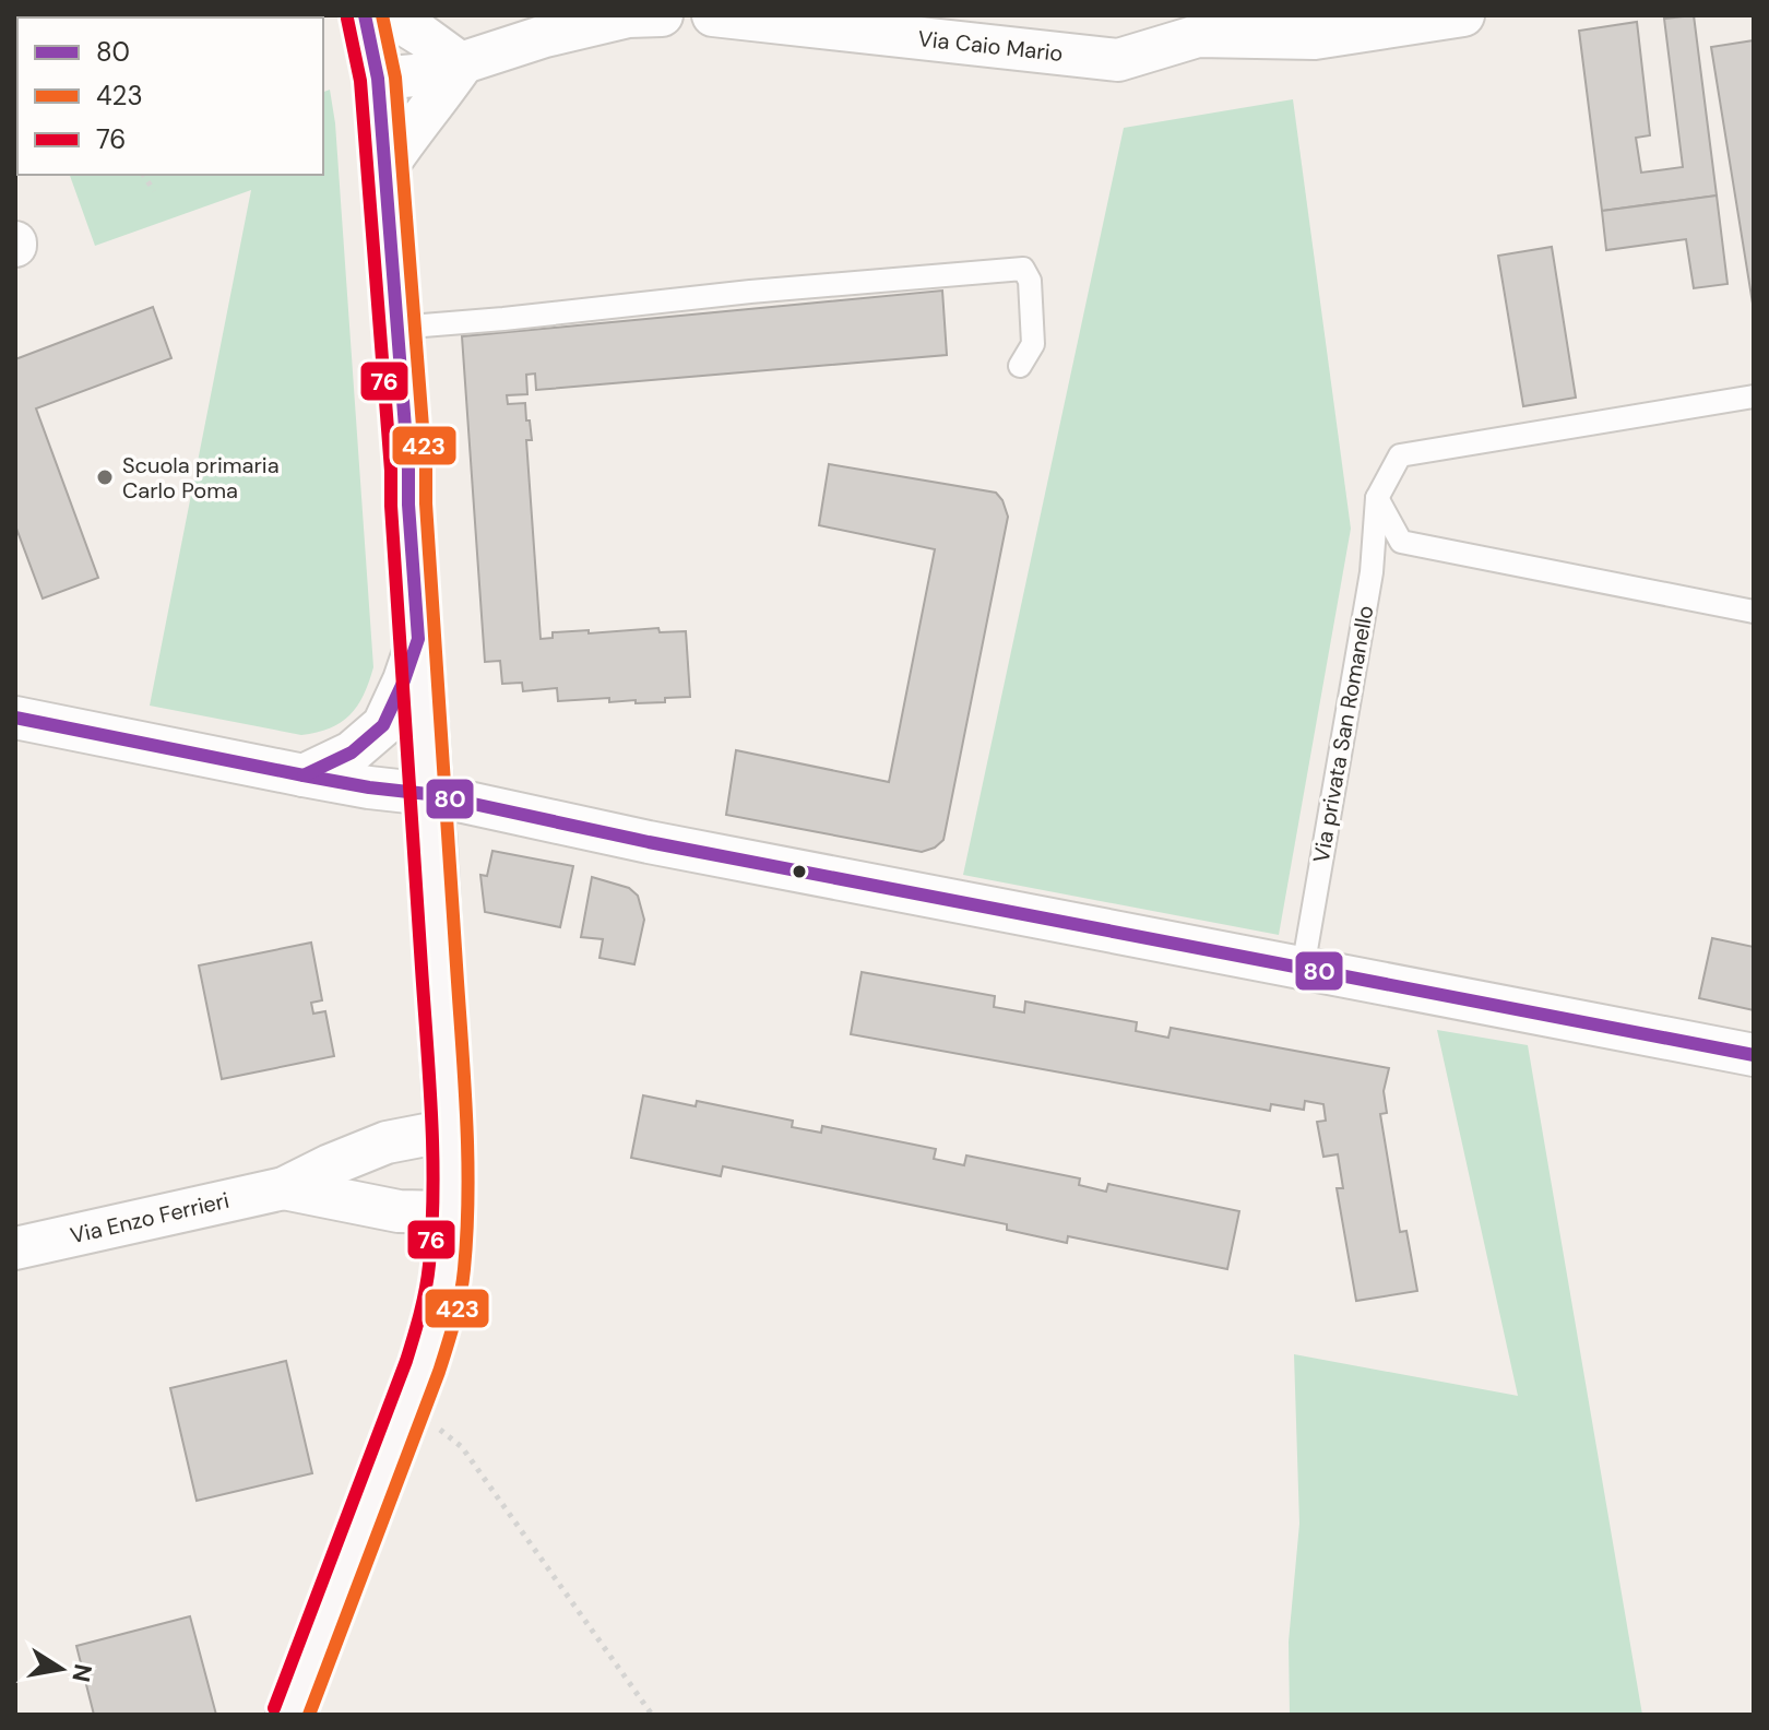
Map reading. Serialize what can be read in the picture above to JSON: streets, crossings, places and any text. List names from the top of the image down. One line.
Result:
{"streets":{"street":["Via Caio Mario","Via Enzo Ferrieri"],"lane":["Via privata San Romanello"]},"places":["Scuola primaria Carlo Poma"],"lines":["transit line 80","transit line 423","transit line 76"],"legend":["80","423","76"],"north":"right"}
